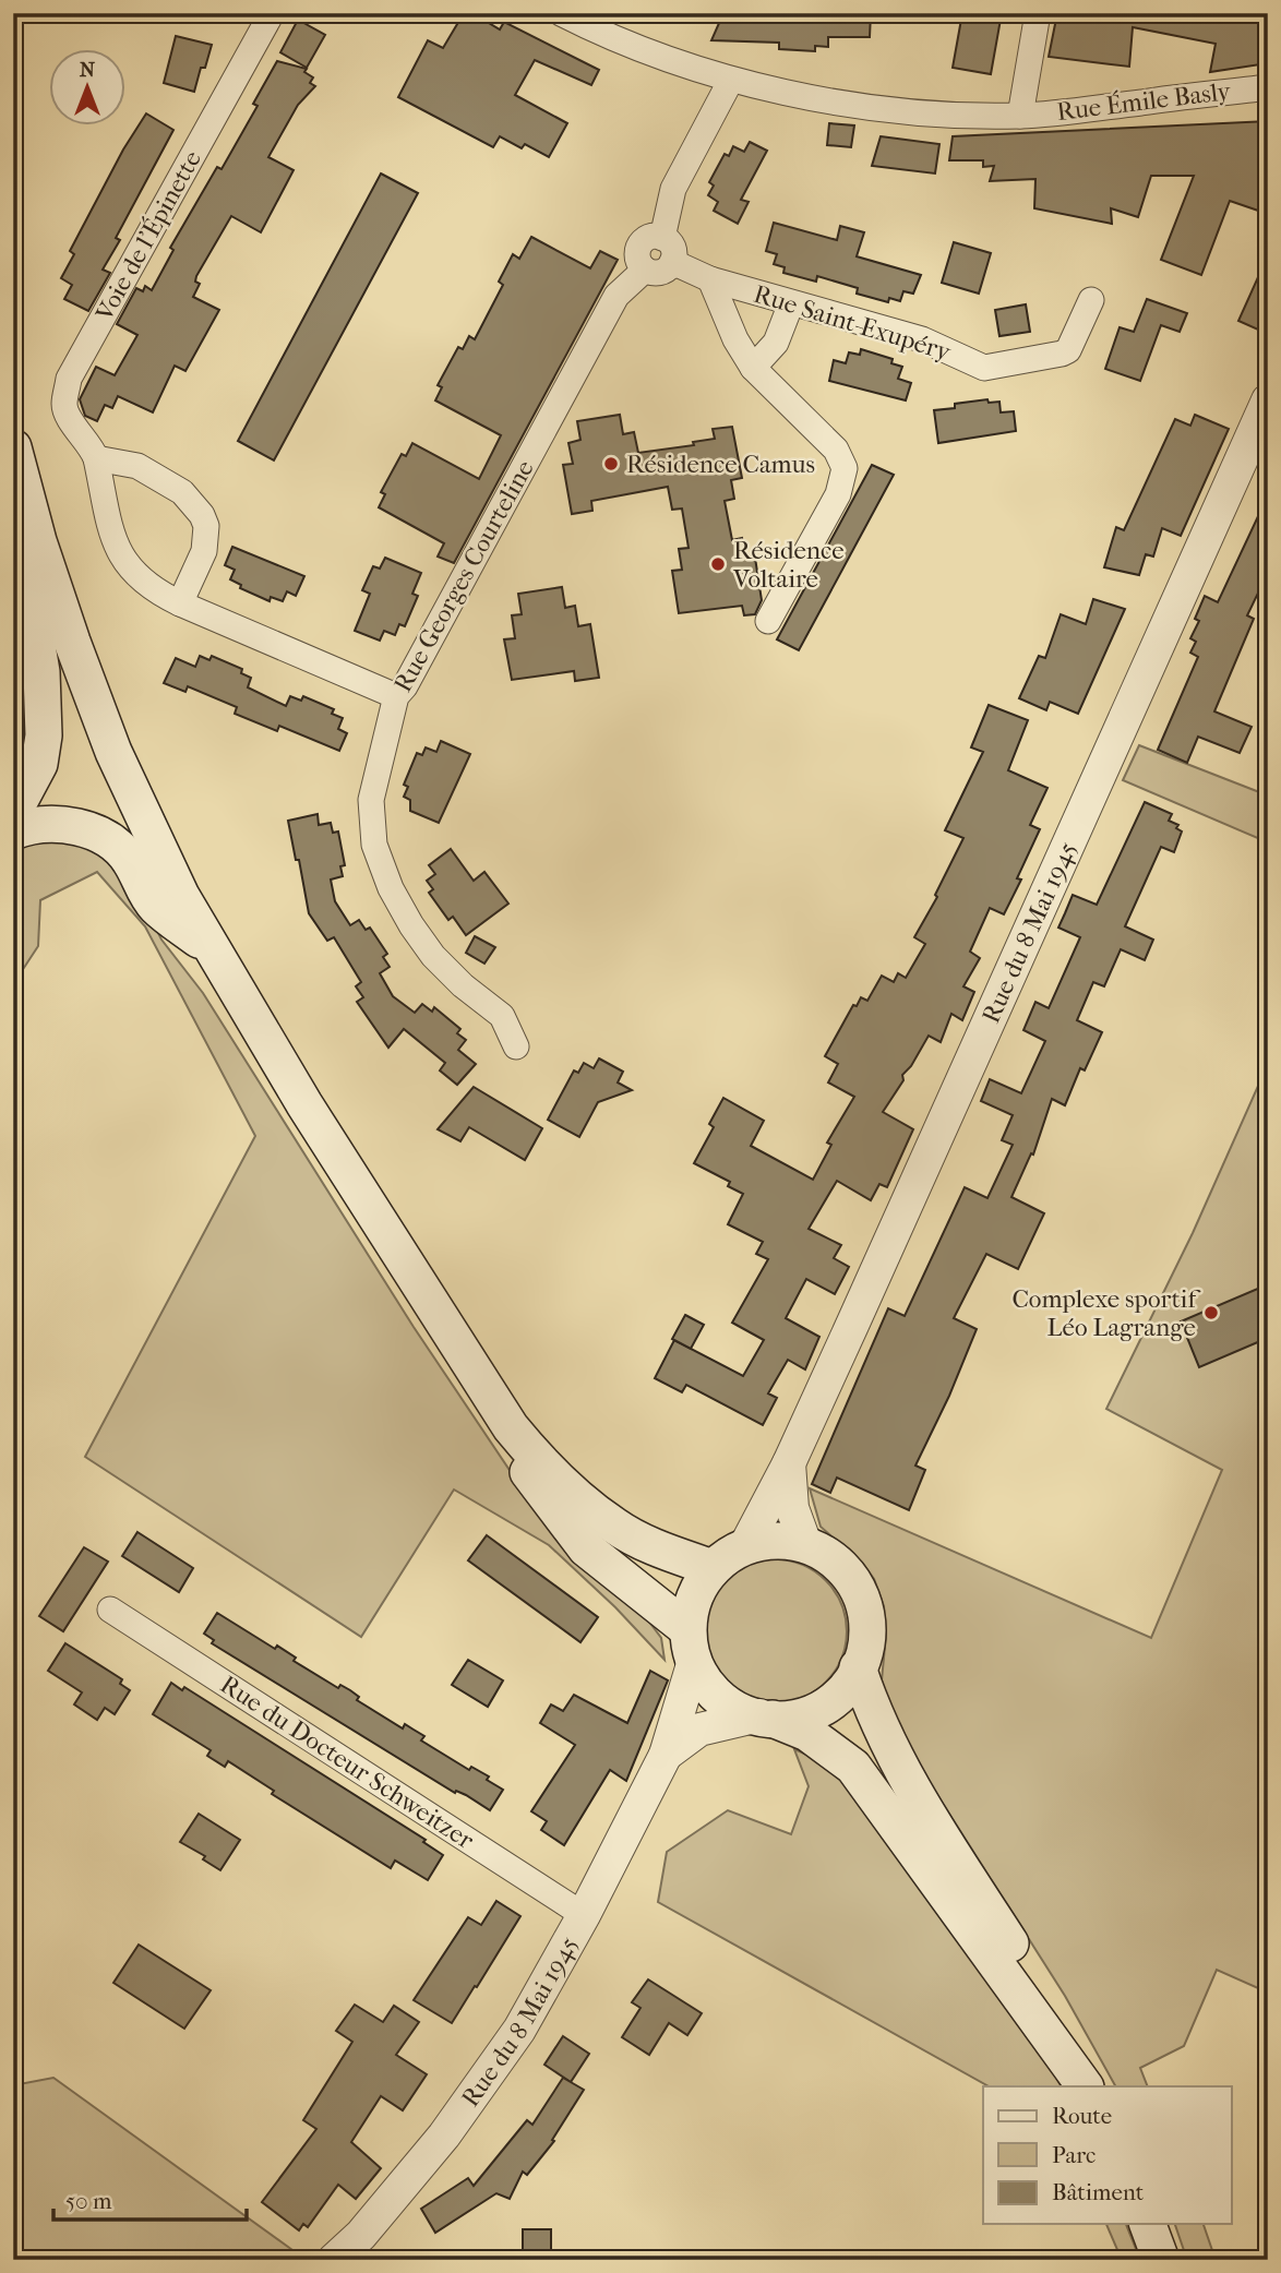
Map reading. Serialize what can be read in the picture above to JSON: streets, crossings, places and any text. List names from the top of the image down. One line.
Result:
{"streets":{"street":["Rue Émile Basly","Voie de l'Épinette","Rue Saint-Exupéry","Rue Georges Courteline","Rue du 8 Mai 1945","Rue du Docteur Schweitzer"]},"crossings":[["Voie de l'Épinette","Rue Georges Courteline"],["Rue Saint-Exupéry","Rue Georges Courteline"],["Rue du 8 Mai 1945","Rue du Docteur Schweitzer"]],"places":["Résidence Camus","Résidence Voltaire","Complexe sportif Léo Lagrange"],"legend":["Route","Parc","Bâtiment"],"scale_bar":"50 m","north":"top"}
